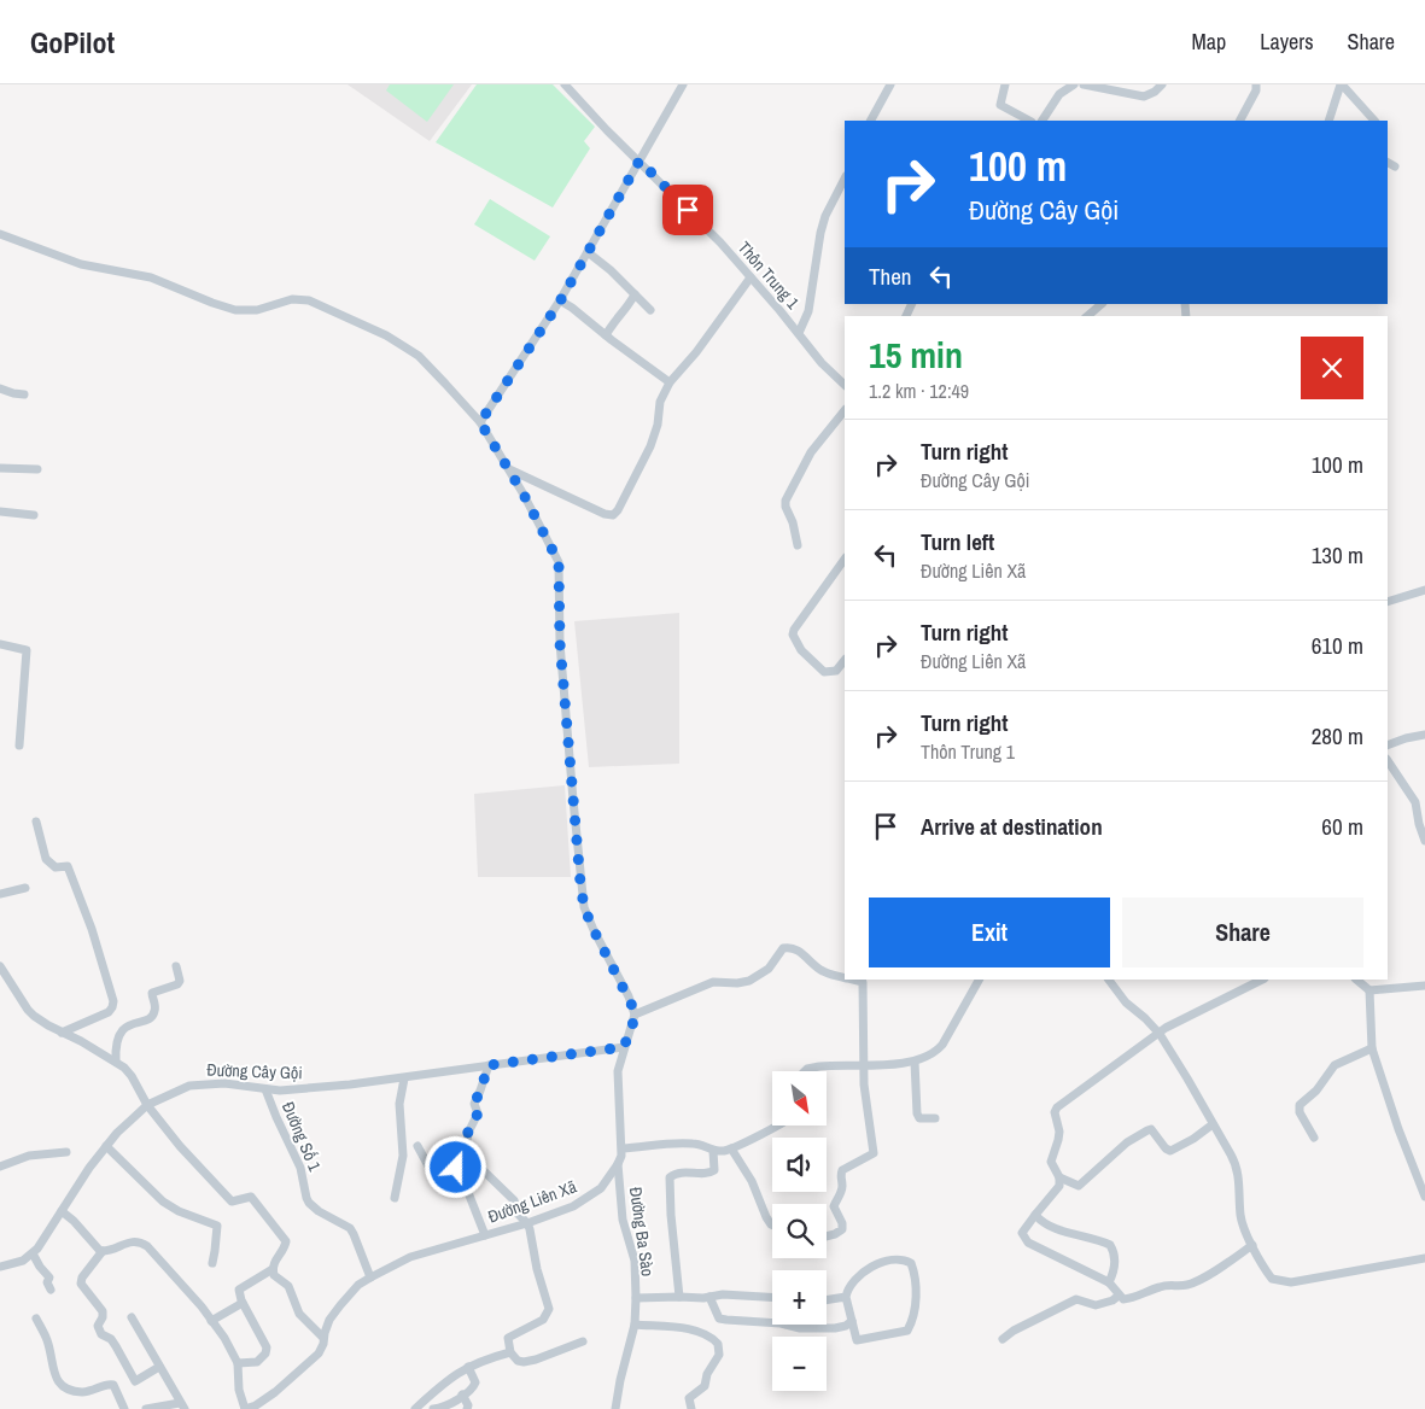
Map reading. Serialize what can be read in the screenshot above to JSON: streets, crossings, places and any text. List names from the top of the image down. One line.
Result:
{"streets":{"street":["Thôn Trung 1","Đường Cây Gội","Đường Số 1","Đường Liên Xã","Đường Ba Sào"]},"crossings":[["Đường Cây Gội","Đường Số 1"],["Đường Cây Gội","Đường Liên Xã"],["Đường Số 1","Đường Liên Xã"],["Đường Liên Xã","Đường Ba Sào"]],"north":"bottom right","page":{"header":"GoPilot","nav":["Map","Layers","Share"],"turn":["100 m","Đường Cây Gội"],"then":"Then","heading":["15 min","1.2 km · 12:49"],"list":[{"name":"Turn right","note":"Đường Cây Gội","value":"100 m"},{"name":"Turn left","note":"Đường Liên Xã","value":"130 m"},{"name":"Turn right","note":"Đường Liên Xã","value":"610 m"},{"name":"Turn right","note":"Thôn Trung 1","value":"280 m"},{"name":"Arrive at destination","value":"60 m"}],"buttons":["Exit","Share"],"map_buttons":["+","−"]}}
